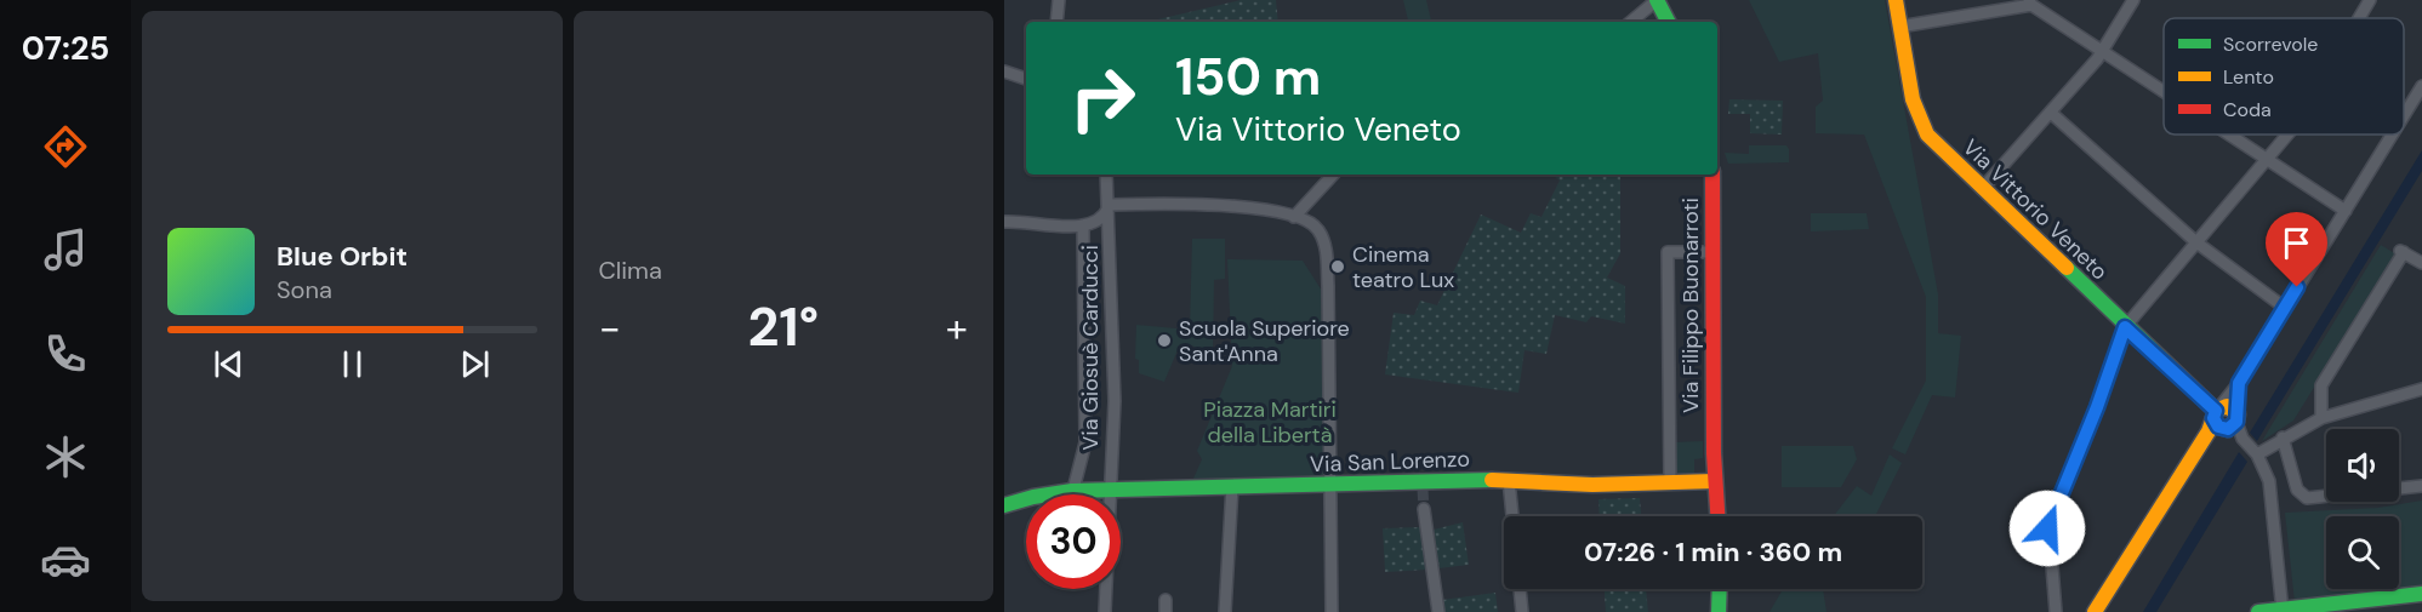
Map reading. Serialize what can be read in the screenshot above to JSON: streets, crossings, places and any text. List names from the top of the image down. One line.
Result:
{"streets":{"street":["Via Vittorio Veneto","Via Filippo Buonarroti","Via Giosuè Carducci","Via San Lorenzo"]},"crossings":[["Via Filippo Buonarroti","Via San Lorenzo"],["Via Giosuè Carducci","Via San Lorenzo"]],"parks":["Piazza Martiri della Libertà"],"places":["Cinema teatro Lux","Scuola Superiore Sant'Anna"],"legend":["Scorrevole","Lento","Coda"],"page":{"tabs":"07:25","tile":"Clima","turn":["150 m","Via Vittorio Veneto"],"song":["Blue Orbit","Sona"],"heat":["−","21°","+"],"limit":"30","trip":"07:26 · 1 min · 360 m"}}
